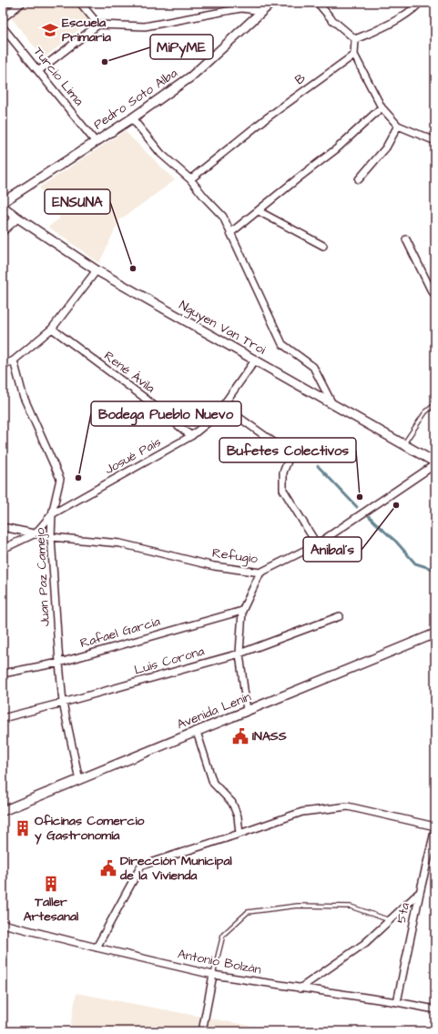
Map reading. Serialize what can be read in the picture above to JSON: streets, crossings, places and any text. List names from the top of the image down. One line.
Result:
{"streets":{"street":["Turcio Lima","B","Pedro Soto Alba","Nguyen Van Troi","René Ávila","Josué País","Refugio","Juan Paz Camejo","Rafael García","Luis Corona","Avenida Lenín","5ta","Antonio Bolzán"]},"crossings":[["Turcio Lima","Pedro Soto Alba"],["Nguyen Van Troi","Josué País"],["Nguyen Van Troi","Refugio"],["René Ávila","Josué País"],["Josué País","Refugio"],["Josué País","Juan Paz Camejo"],["Refugio","Juan Paz Camejo"],["Juan Paz Camejo","Rafael García"],["Juan Paz Camejo","Luis Corona"],["Juan Paz Camejo","Avenida Lenín"],["5ta","Antonio Bolzán"]],"places":{"school or university":["Escuela Primaria"],"other":["MiPyME","ENSUNA","Bodega Pueblo Nuevo","Bufetes Colectivos","Anibal´s"],"public building":["INASS","Dirección Municipal de la Vivienda"],"building":["Oficinas Comercio y Gastronomía","Taller Artesanal"]}}
